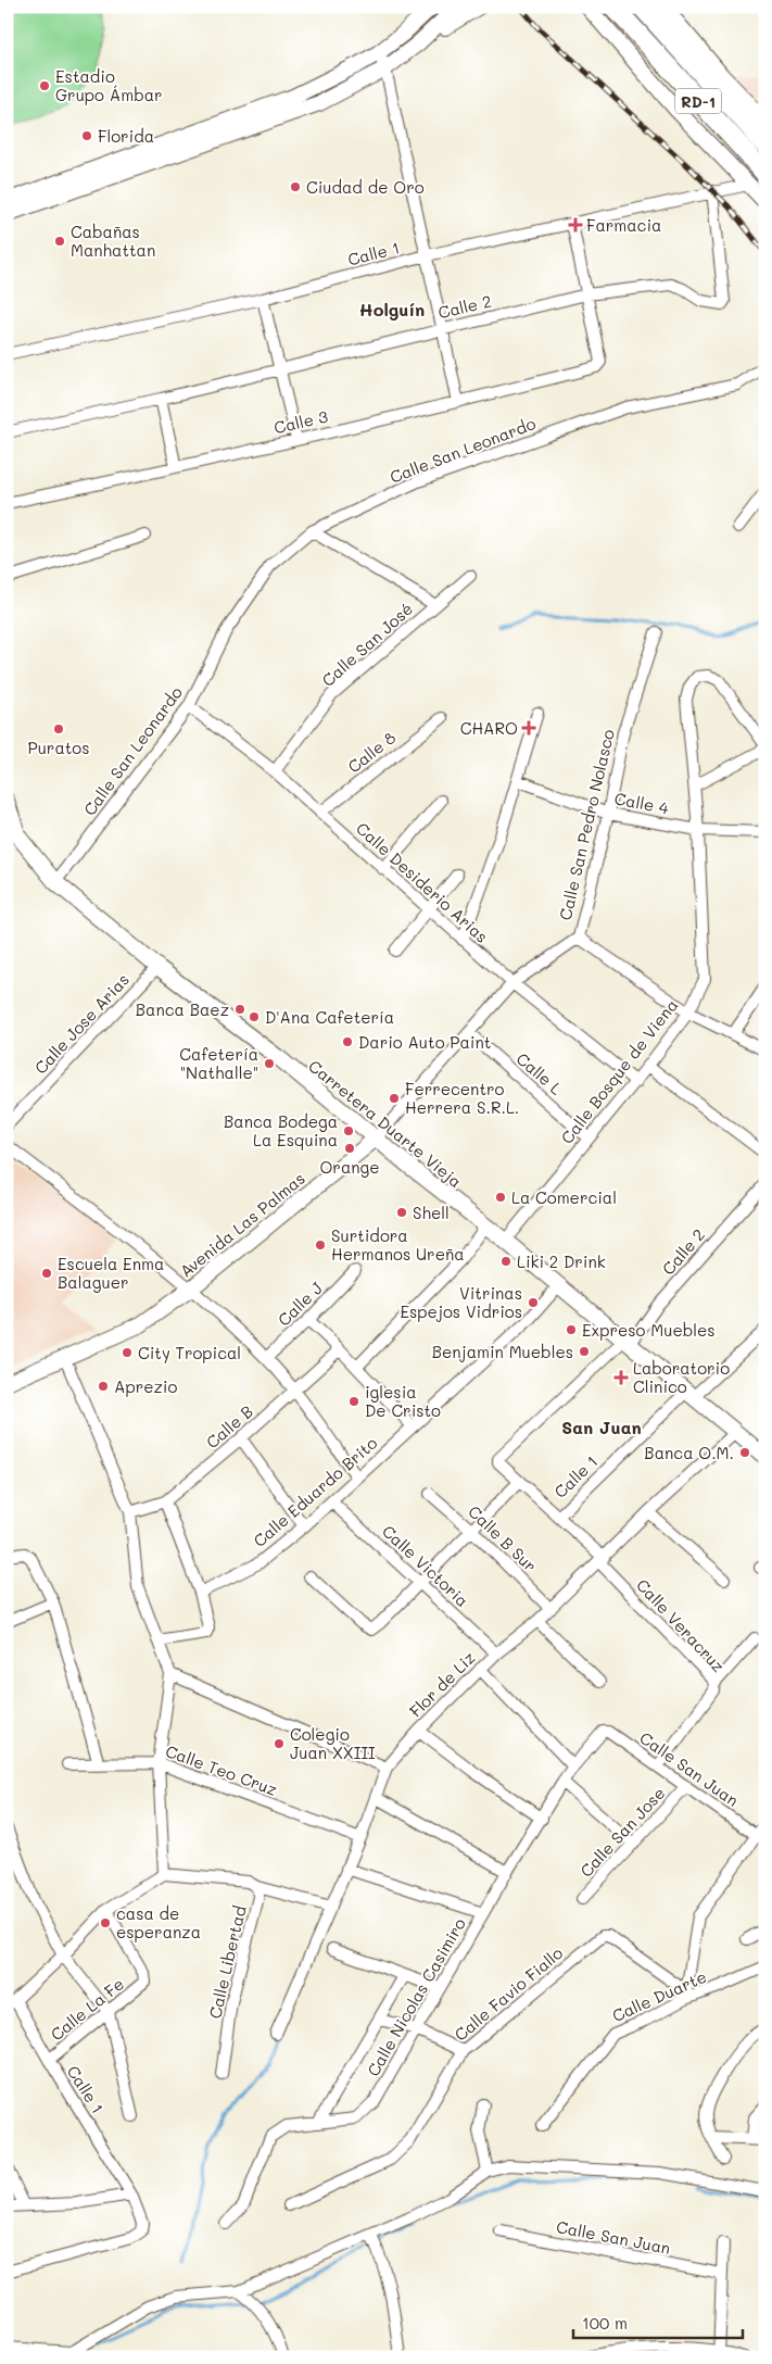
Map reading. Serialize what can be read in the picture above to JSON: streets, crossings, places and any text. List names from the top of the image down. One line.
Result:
{"streets":{"highway":["RD-1"],"main road":["Carretera Duarte Vieja","Avenida Las Palmas"],"street":["Calle 1","Calle 2","Calle 3","Calle San Leonardo","Calle San José","Calle 8","Calle 4","Calle San Pedro Nolasco","Calle Desiderio Arias","Calle Jose Arias","Calle Bosque de Viena","Calle L","Calle J","Calle B","Calle Eduardo Brito","Calle B Sur","Calle Victoria","Calle Veracruz","Flor de Liz","Calle San Juan","Calle Teo Cruz","Calle San Jose","Calle Libertad","Calle Favio Fiallo","Calle Duarte","Calle Nicolas Casimiro","Calle La Fe"]},"crossings":[["Calle 1","Calle 2"],["Calle 1","Carretera Duarte Vieja"],["Calle 1","Calle Veracruz"],["Calle 1","Calle La Fe"],["Calle 2","Calle 3"],["Calle 2","Carretera Duarte Vieja"],["Calle 2","Calle Veracruz"],["Calle San Leonardo","Calle Desiderio Arias"],["Calle San Leonardo","Carretera Duarte Vieja"],["Calle San José","Calle Desiderio Arias"],["Calle 8","Calle Desiderio Arias"],["Calle 4","Calle San Pedro Nolasco"],["Calle 4","Calle Bosque de Viena"],["Calle San Pedro Nolasco","Calle Desiderio Arias"],["Calle San Pedro Nolasco","Calle L"],["Calle San Pedro Nolasco","Carretera Duarte Vieja"],["Calle San Pedro Nolasco","Avenida Las Palmas"],["Calle Desiderio Arias","Calle Bosque de Viena"],["Calle Jose Arias","Carretera Duarte Vieja"],["Calle Bosque de Viena","Calle L"],["Calle Bosque de Viena","Carretera Duarte Vieja"],["Carretera Duarte Vieja","Avenida Las Palmas"],["Carretera Duarte Vieja","Calle Eduardo Brito"],["Carretera Duarte Vieja","Flor de Liz"],["Calle Eduardo Brito","Calle Victoria"],["Calle B Sur","Flor de Liz"],["Calle Victoria","Flor de Liz"],["Calle Veracruz","Flor de Liz"],["Calle Veracruz","Calle San Juan"],["Flor de Liz","Calle Teo Cruz"],["Calle San Juan","Calle San Jose"],["Calle San Juan","Calle Nicolas Casimiro"],["Calle Favio Fiallo","Calle Duarte"]],"districts":["Holguín","San Juan"],"places":{"other":["Estadio Grupo Ámbar","Florida","Ciudad de Oro","Cabañas Manhattan","Puratos","Banca Baez","D'Ana Cafetería","Dario Auto Paint","Cafetería \"Nathalle\"","Ferrecentro Herrera S.R.L.","Banca Bodega La Esquina","Orange","La Comercial","Shell","Surtidora Hermanos Ureña","Liki 2 Drink","Escuela Enma Balaguer","Vitrinas Espejos Vidrios","Expreso Muebles","Benjamin Muebles","City Tropical","Aprezio","iglesia De Cristo","Banca O.M.","Colegio Juan XXIII","casa de esperanza"],"health":["Farmacia","CHARO","Laboratorio Clinico"]},"scale_bar":"100 m"}
